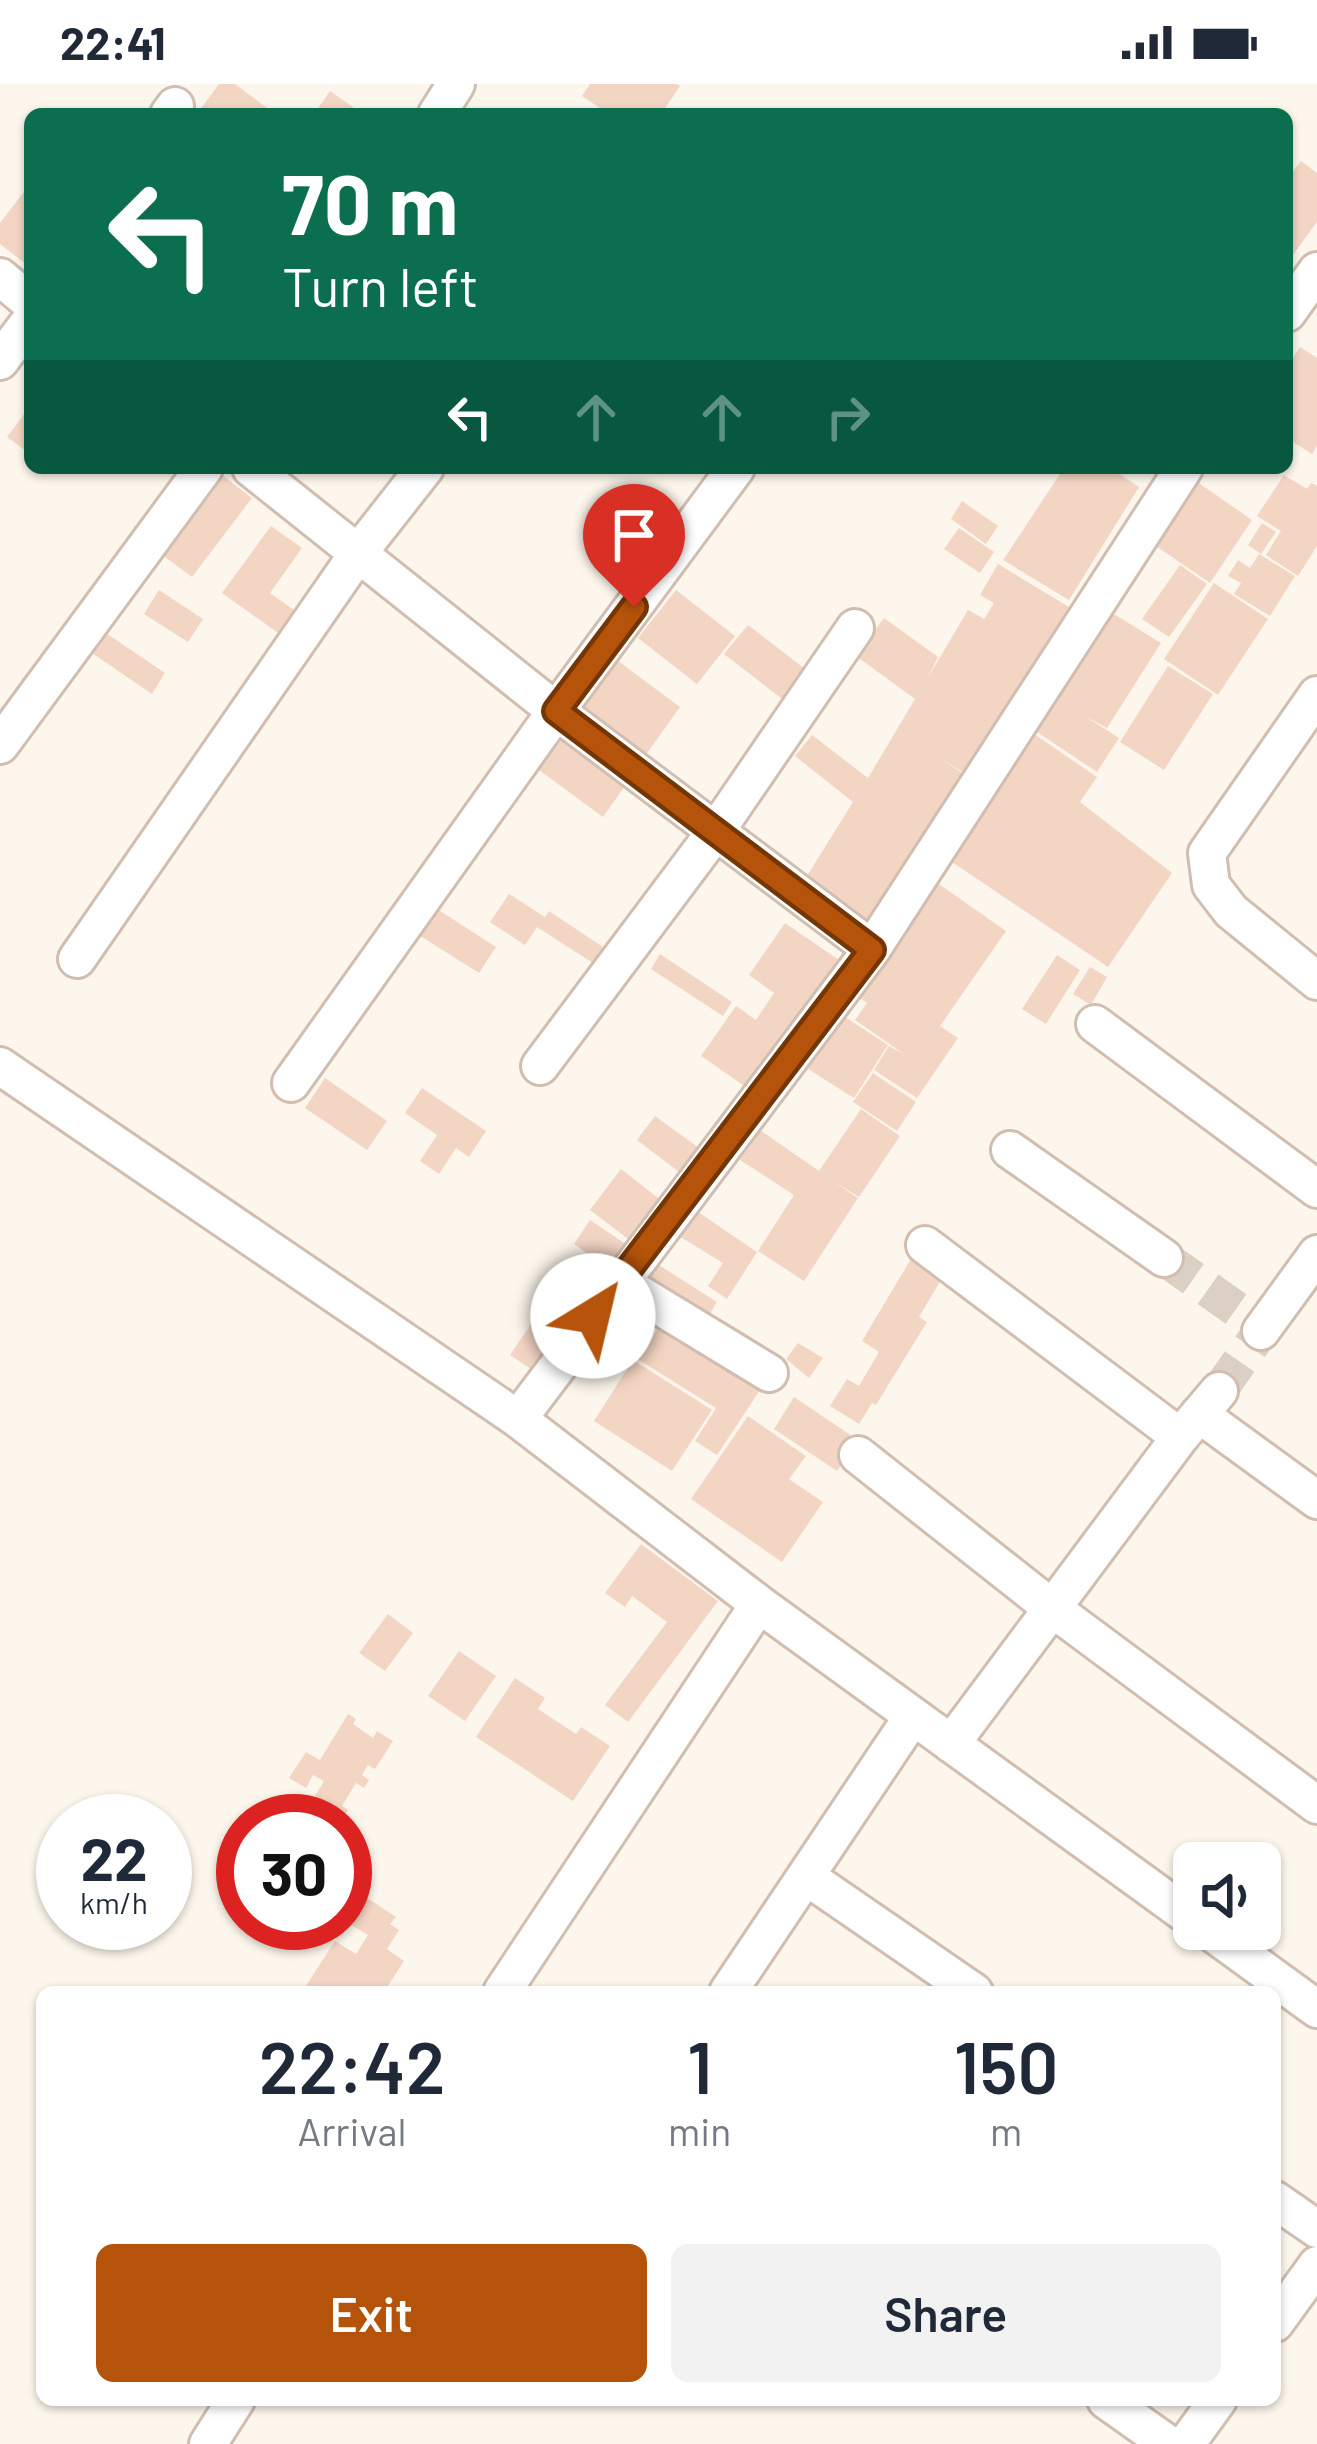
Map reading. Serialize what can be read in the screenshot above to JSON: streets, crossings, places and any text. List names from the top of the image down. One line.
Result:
{"page":{"status":"22:41","turn":["70 m","Turn left"],"speed":"22 km/h","limit":"30","eta":["22:42","Arrival","1","min","150","m"],"buttons":["Exit","Share"]}}
